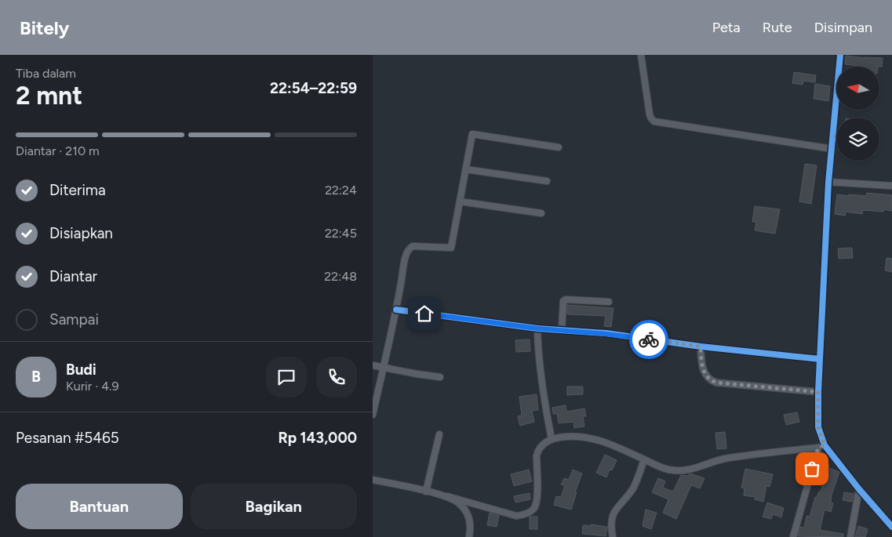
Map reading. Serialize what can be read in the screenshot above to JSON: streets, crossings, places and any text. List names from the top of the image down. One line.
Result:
{"north":"left","page":{"header":"Bitely","nav":["Peta","Rute","Disimpan"],"heading":["2 mnt","Tiba dalam","22:54–22:59"],"panel":["Budi","Kurir · 4.9","Pesanan #5465","Rp 143,000"],"bar":"Diantar · 210 m","list":[["Diterima","22:24"],["Disiapkan","22:45"],["Diantar","22:48"],"Sampai"],"round":"B","buttons":["Bantuan","Bagikan"]}}
